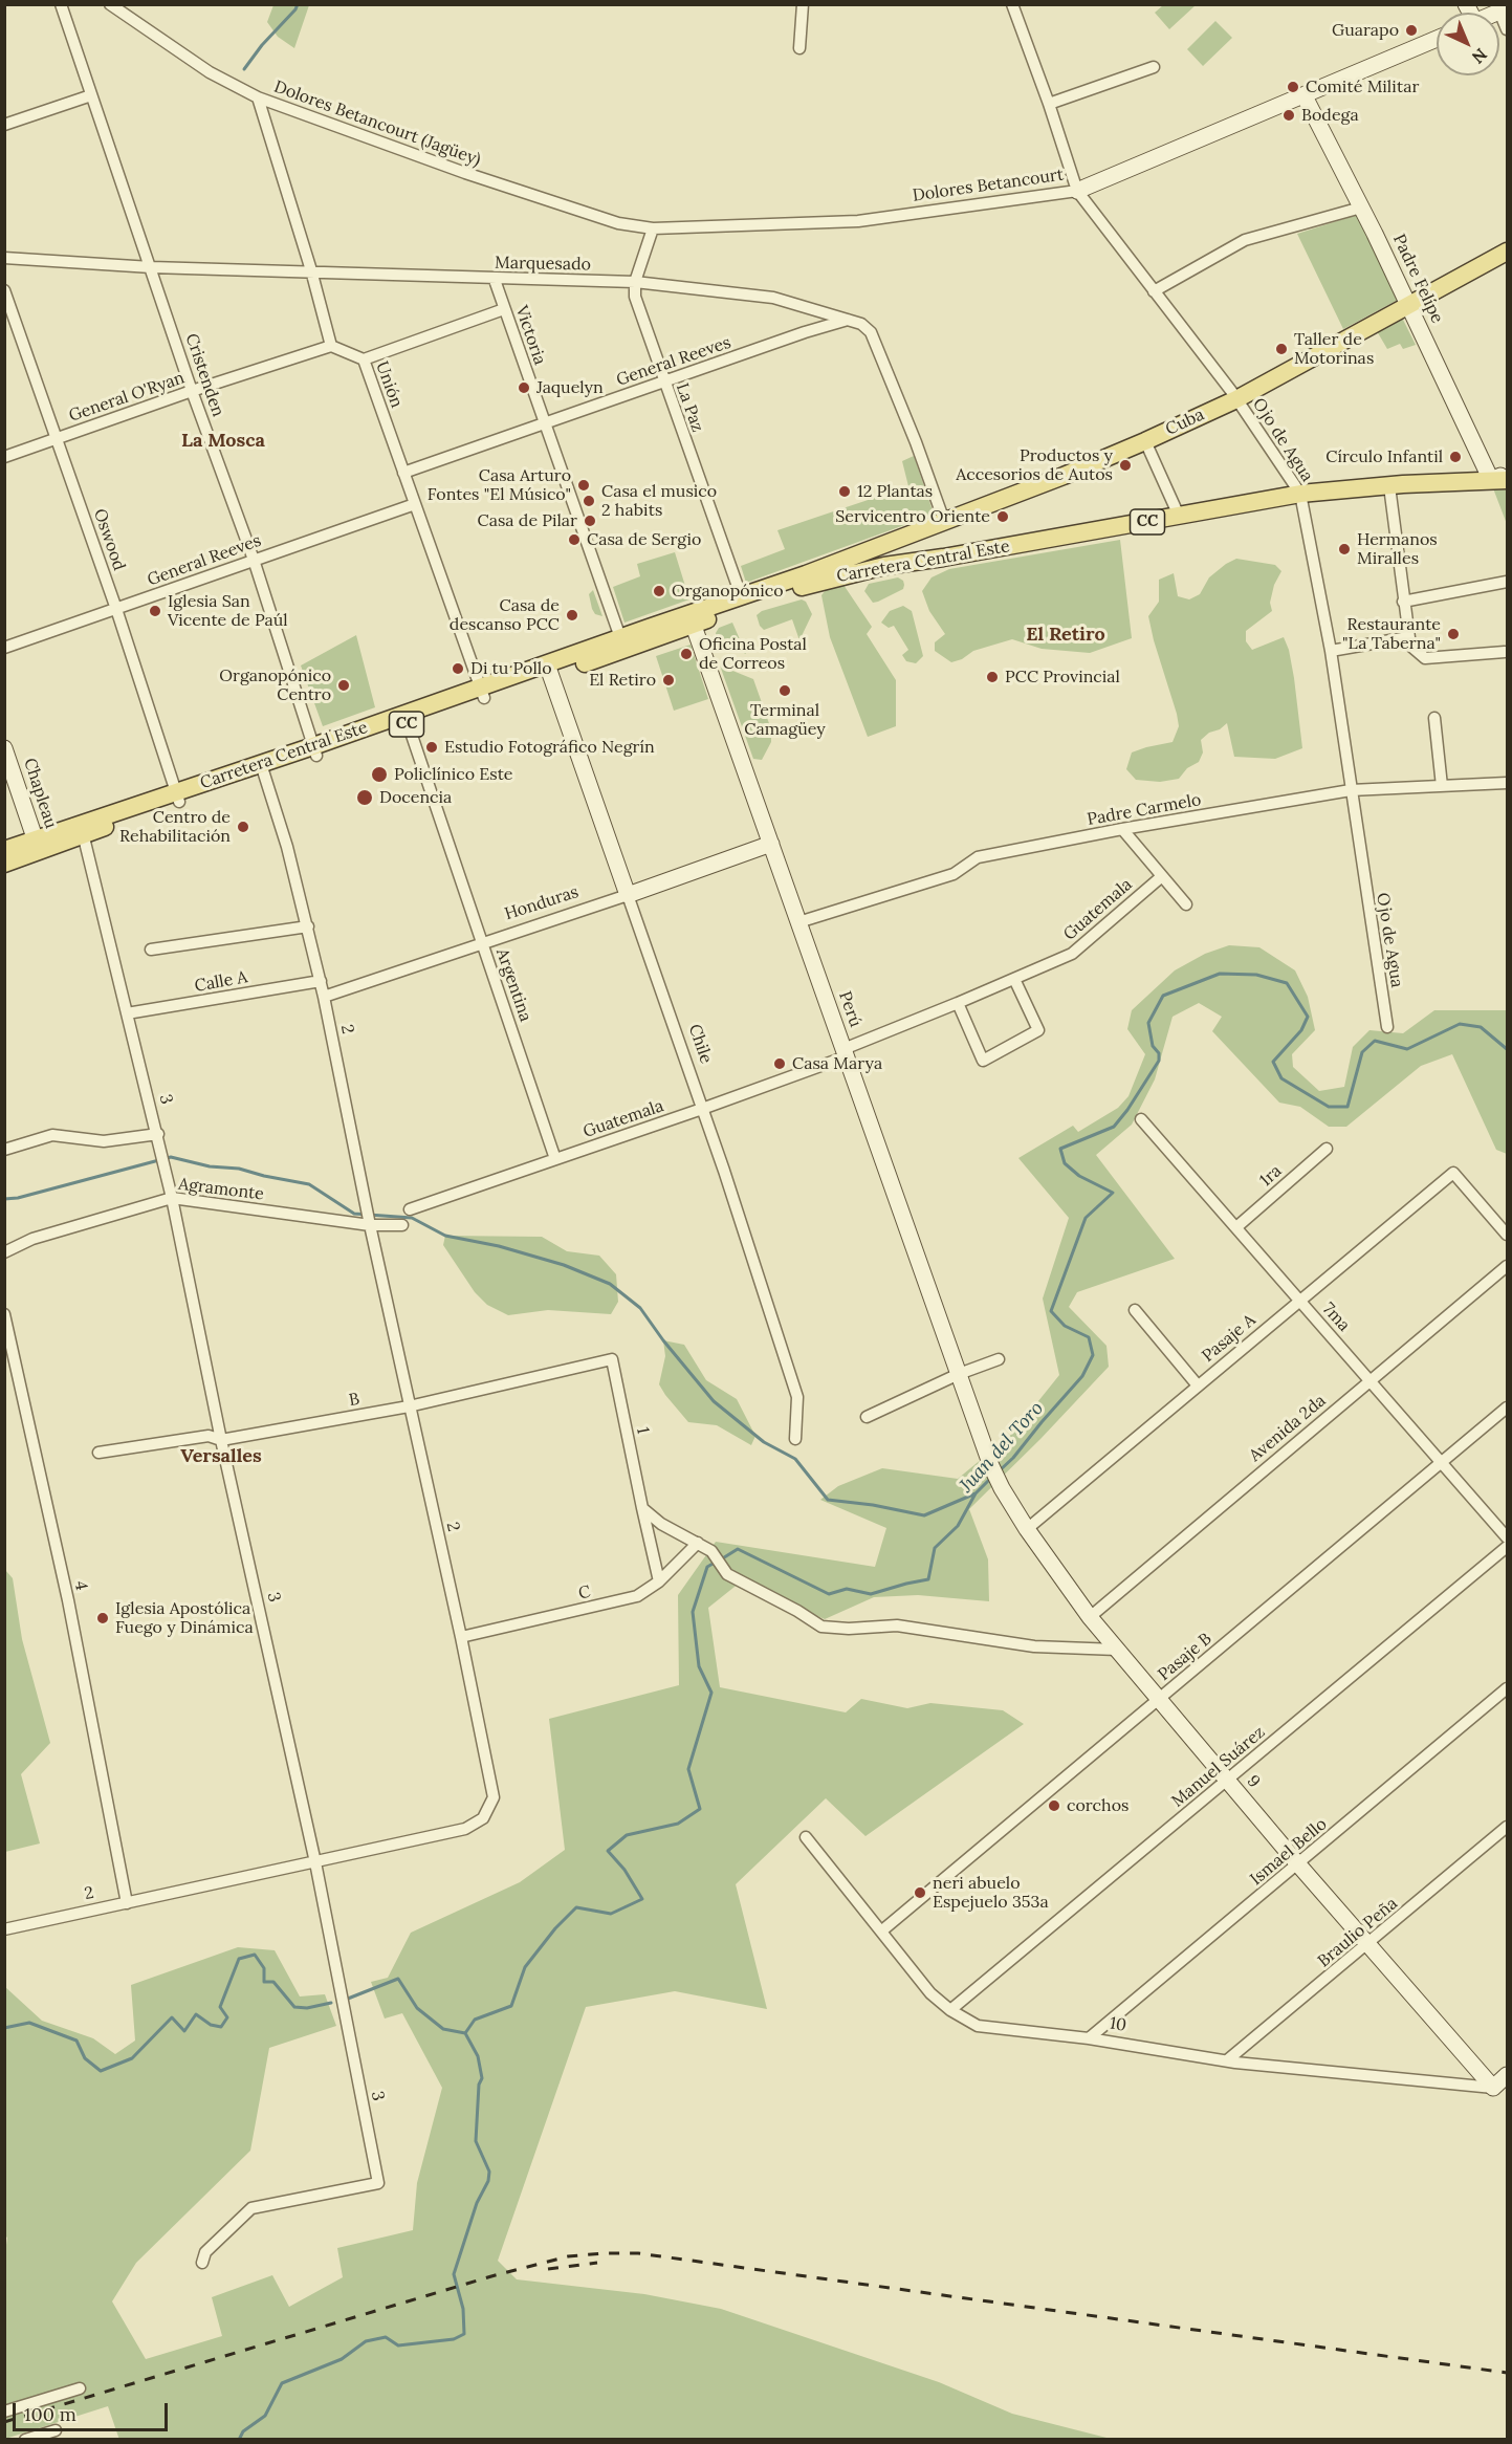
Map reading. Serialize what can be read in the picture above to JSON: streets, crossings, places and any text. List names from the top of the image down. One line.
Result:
{"streets":{"main road":["Cuba","CC","Carretera Central Este"],"street":["Dolores Betancourt (Jagüey)","Dolores Betancourt","Marquesado","Padre Felipe","Victoria","General Reeves","Cristenden","Unión","General O'Ryan","La Paz","Ojo de Agua","Oswood","Chapleau","Padre Carmelo","Honduras","Guatemala","Calle A","Argentina","Perú","2","Chile","3","1ra","Agramonte","7ma","Pasaje A","B","Avenida 2da","1","4","C","Pasaje B","Manuel Suárez","9","Ismael Bello","Braulio Peña","10"]},"crossings":[["Dolores Betancourt (Jagüey)","Dolores Betancourt"],["Dolores Betancourt (Jagüey)","La Paz"],["Dolores Betancourt","Padre Felipe"],["Dolores Betancourt","La Paz"],["Dolores Betancourt","Ojo de Agua"],["Marquesado","Victoria"],["Marquesado","General Reeves"],["Marquesado","Cristenden"],["Marquesado","La Paz"],["Marquesado","Cuba"],["Padre Felipe","Cuba"],["Padre Felipe","Carretera Central Este"],["Victoria","General Reeves"],["Victoria","Carretera Central Este"],["General Reeves","Cristenden"],["General Reeves","Unión"],["General Reeves","La Paz"],["General Reeves","Oswood"],["Cristenden","General O'Ryan"],["Cristenden","Carretera Central Este"],["Unión","General O'Ryan"],["Unión","Carretera Central Este"],["General O'Ryan","Oswood"],["La Paz","Carretera Central Este"],["Cuba","Ojo de Agua"],["Cuba","Carretera Central Este"],["Ojo de Agua","Carretera Central Este"],["Ojo de Agua","Padre Carmelo"],["Oswood","Carretera Central Este"],["Carretera Central Este","Chapleau"],["Carretera Central Este","Argentina"],["Carretera Central Este","Perú"],["Carretera Central Este","2"],["Carretera Central Este","Chile"],["Carretera Central Este","3"],["Padre Carmelo","Perú"],["Honduras","Argentina"],["Honduras","Perú"],["Honduras","2"],["Honduras","Chile"],["Guatemala","Argentina"],["Guatemala","Perú"],["Guatemala","Chile"],["Calle A","2"],["Calle A","3"],["Perú","9"],["2","3"],["2","Agramonte"],["2","B"],["2","4"],["2","C"],["3","Agramonte"],["3","B"],["1ra","7ma"],["7ma","Pasaje A"],["7ma","Avenida 2da"],["7ma","Pasaje B"],["Pasaje A","9"],["B","1"],["Avenida 2da","9"],["1","C"],["Pasaje B","9"],["Pasaje B","10"],["Manuel Suárez","9"],["Manuel Suárez","10"],["9","Ismael Bello"],["9","Braulio Peña"],["9","10"],["Ismael Bello","10"],["Braulio Peña","10"]],"districts":["La Mosca","El Retiro","Versalles"],"water":["Juan del Toro"],"places":["Guarapo","Comité Militar","Bodega","Taller de Motorinas","Jaquelyn","Círculo Infantil","Productos y Accesorios de Autos","Casa Arturo Fontes \"El Músico\"","12 Plantas","Casa el musico 2 habits","Servicentro Oriente","Casa de Pilar","Casa de Sergio","Hermanos Miralles","Organopónico","Iglesia San Vicente de Paúl","Casa de descanso PCC","Restaurante \"La Taberna\"","Oficina Postal de Correos","Di tu Pollo","PCC Provincial","El Retiro","Organopónico Centro","Terminal Camagüey","Estudio Fotográfico Negrín","Policlínico Este","Docencia","Centro de Rehabilitación","Casa Marya","Iglesia Apostólica Fuego y Dinámica","corchos","neri abuelo Espejuelo 353a"],"scale_bar":"100 m","north":"bottom right"}
